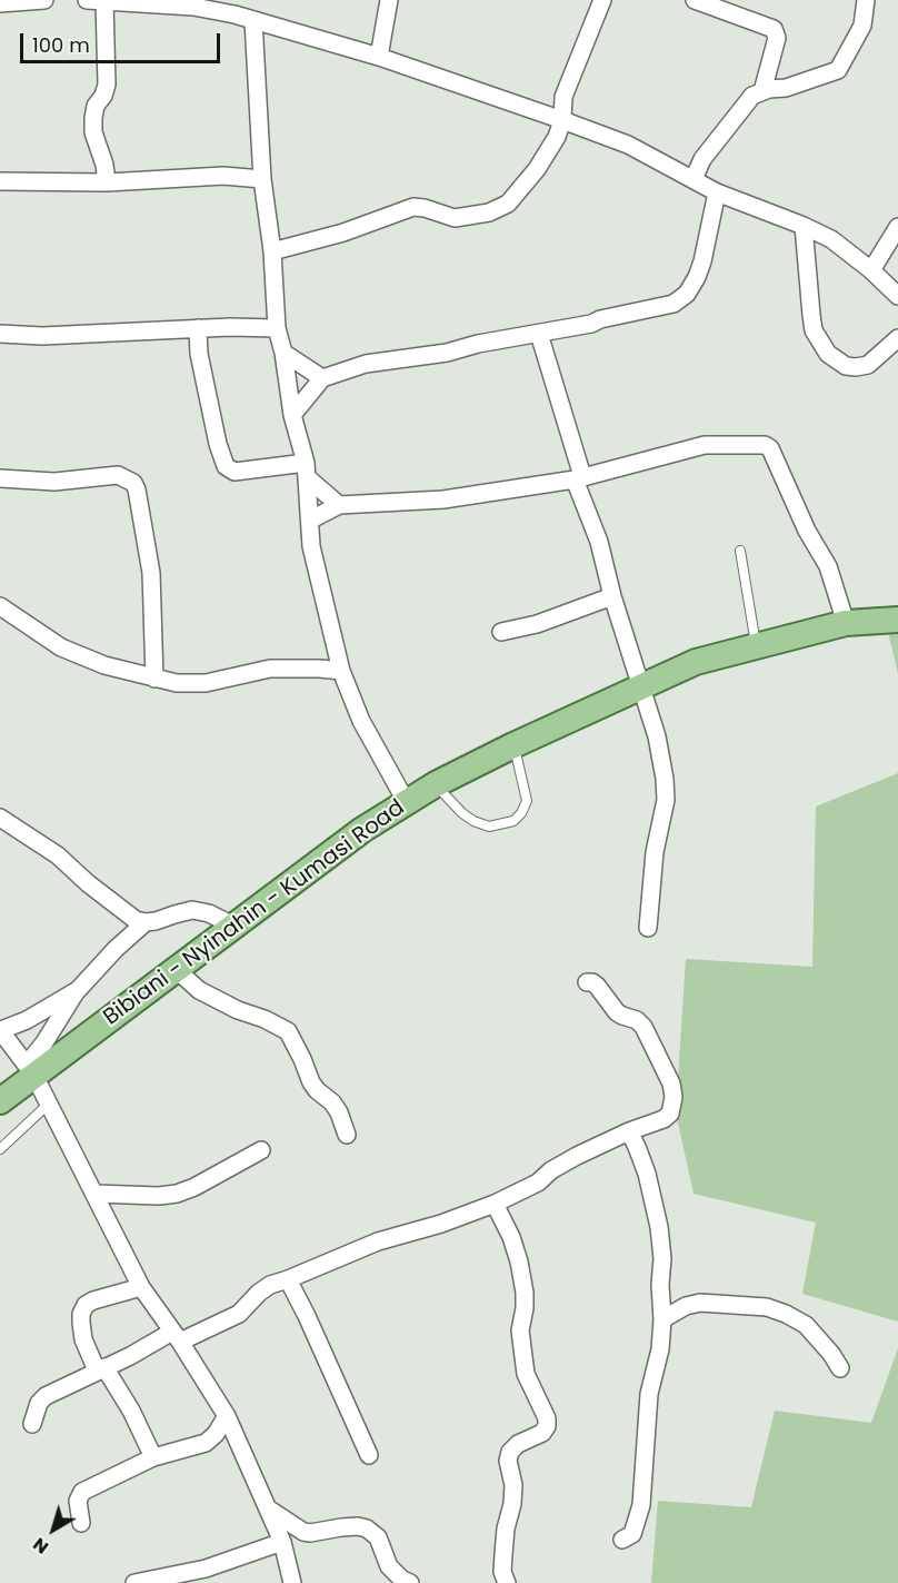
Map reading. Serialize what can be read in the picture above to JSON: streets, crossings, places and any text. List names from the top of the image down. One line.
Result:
{"streets":{"main road":["Bibiani - Nyinahin - Kumasi Road"]},"scale_bar":"100 m","north":"bottom left"}
